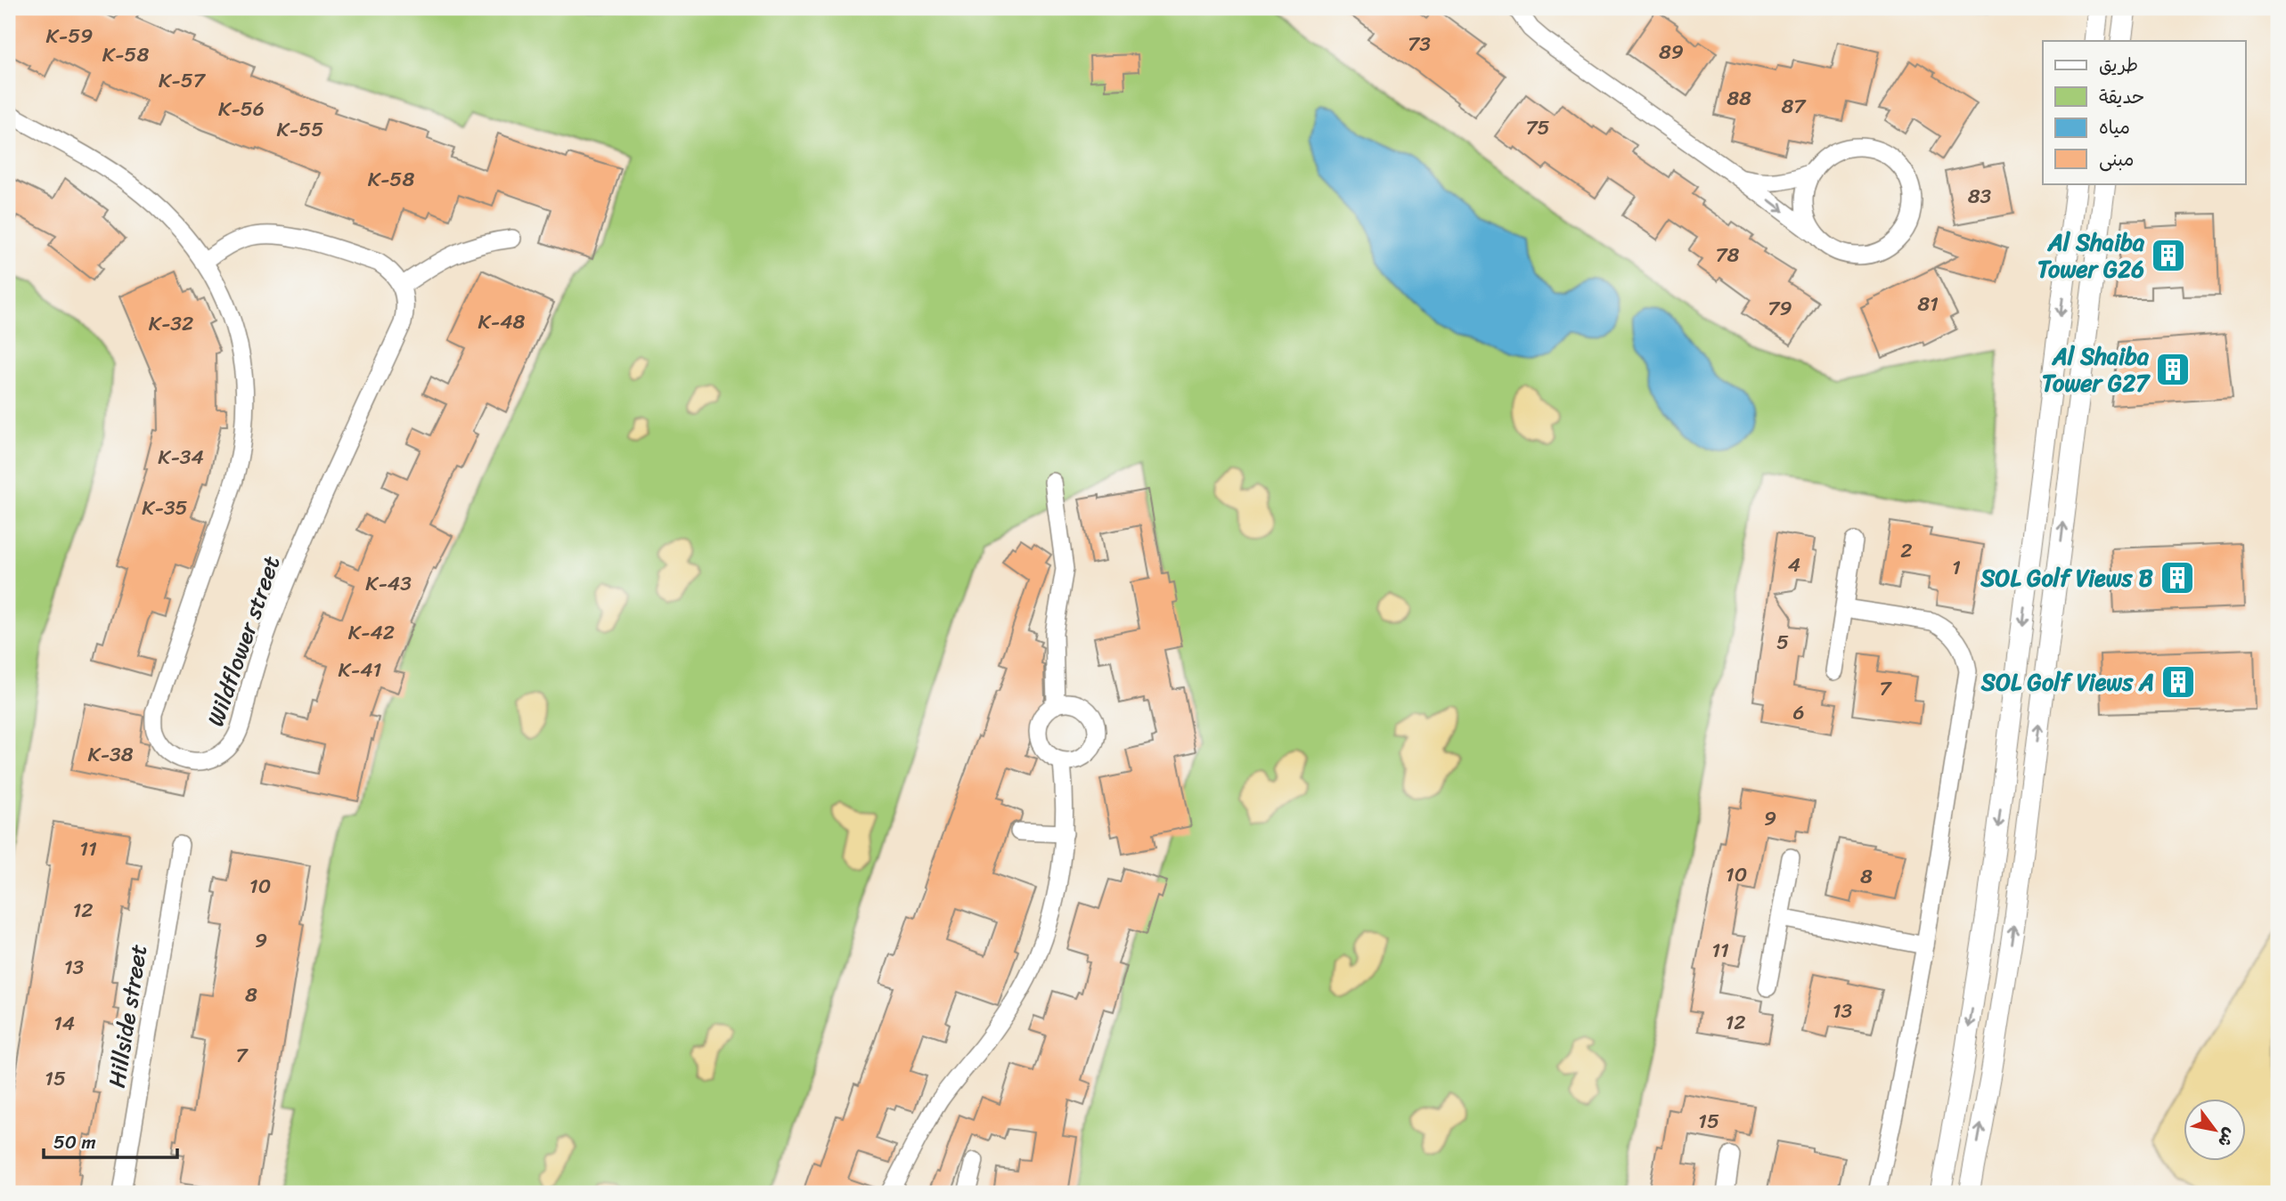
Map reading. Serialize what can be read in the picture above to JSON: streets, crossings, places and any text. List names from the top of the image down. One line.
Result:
{"streets":{"street":["Wildflower street","Hillside street"]},"places":{"building":["Al Shaiba Tower G26","Al Shaiba Tower G27","SOL Golf Views B","SOL Golf Views A"]},"house_numbers":["K-59","73","89","K-58","K-57","88","87","K-56","75","K-55","K-58","83","78","81","79","K-48","K-32","K-34","K-35","2","4","1","K-43","K-42","5","K-41","7","6","K-38","9","11","10","8","10","12","9","11","13","8","13","12","14","7","15","15"],"legend":["طريق","حديقة","مياه","مبنى"],"scale_bar":"50 m","north":"bottom right"}
